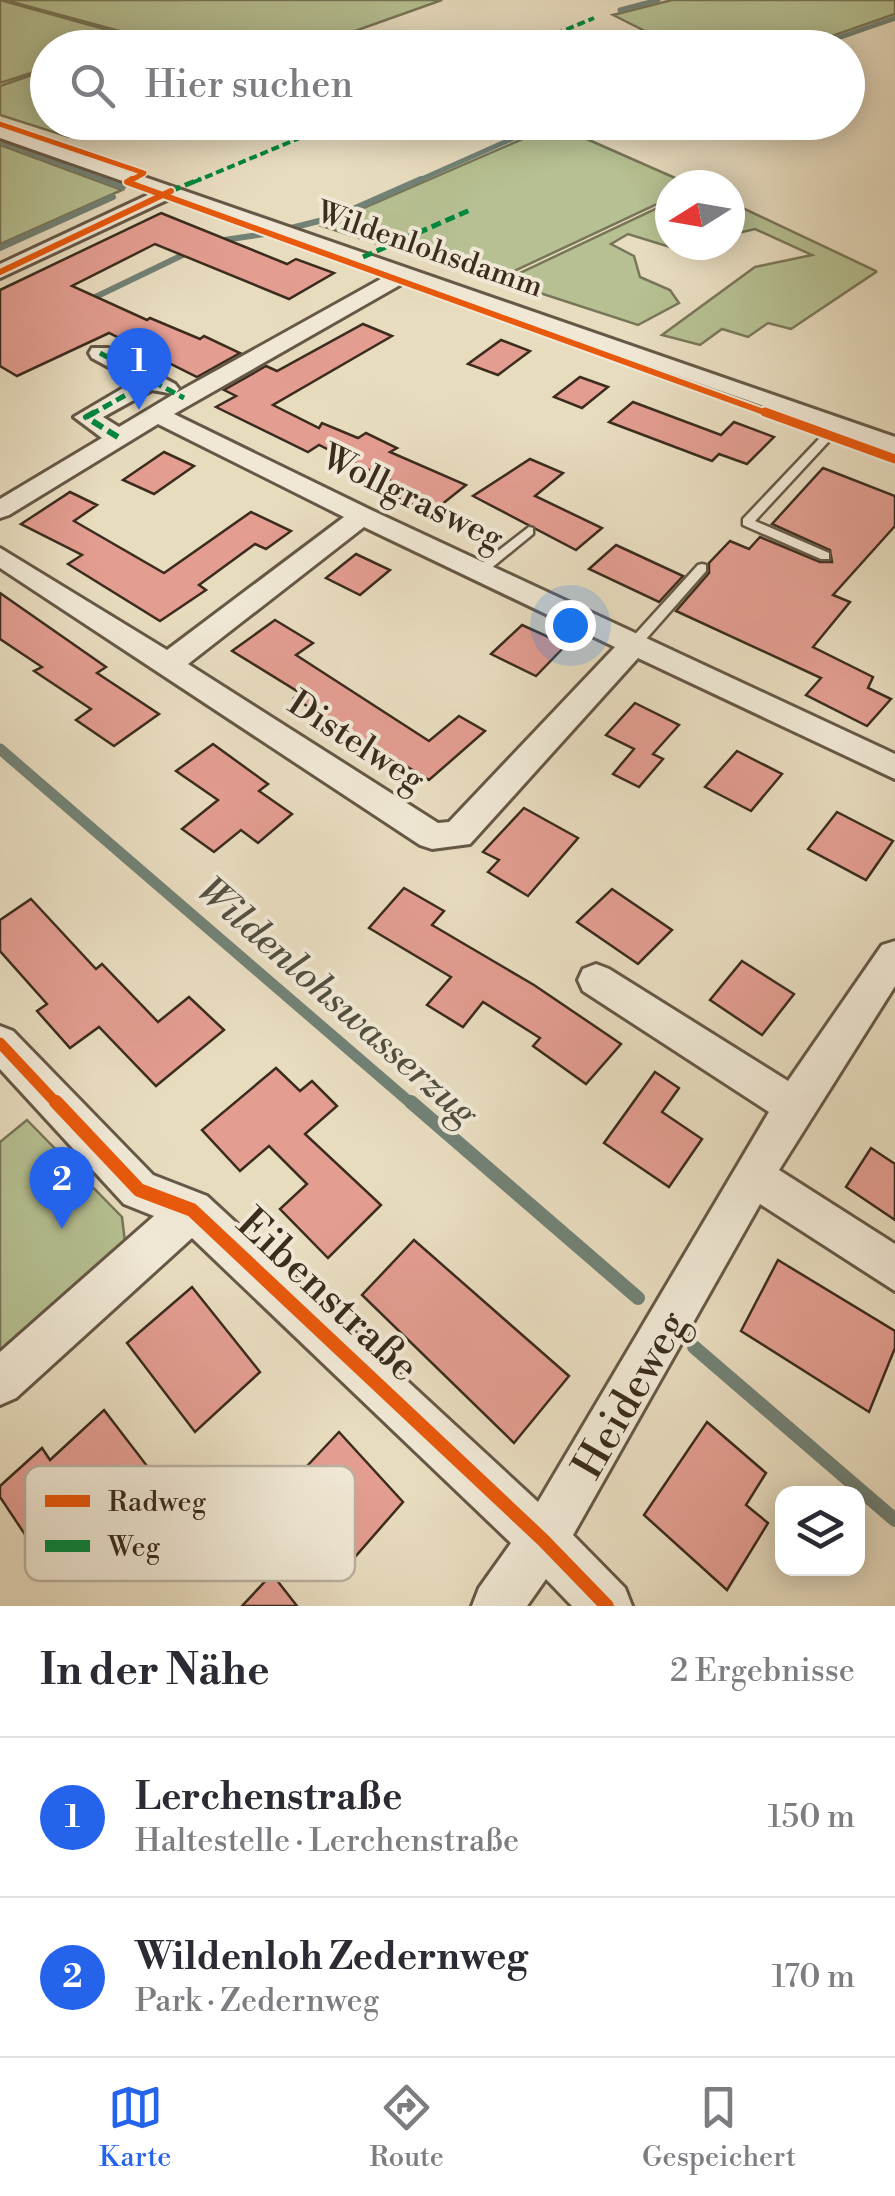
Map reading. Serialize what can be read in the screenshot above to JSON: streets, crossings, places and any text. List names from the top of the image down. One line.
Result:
{"streets":{"street":["Wildenlohsdamm","Wollgrasweg","Distelweg","Eibenstraße","Heideweg"]},"crossings":[["Wollgrasweg","Distelweg"],["Eibenstraße","Heideweg"]],"water":["Wildenlohswasserzug"],"legend":["Radweg","Weg"],"north":"left","page":{"search":"Hier suchen","pins":["1","2"],"heading":["In der Nähe","2 Ergebnisse"],"list":[{"mark":"1","name":"Lerchenstraße","note":"Haltestelle · Lerchenstraße","value":"150 m"},{"mark":"2","name":"Wildenloh Zedernweg","note":"Park · Zedernweg","value":"170 m"}],"nav":["Karte","Route","Gespeichert"]}}
